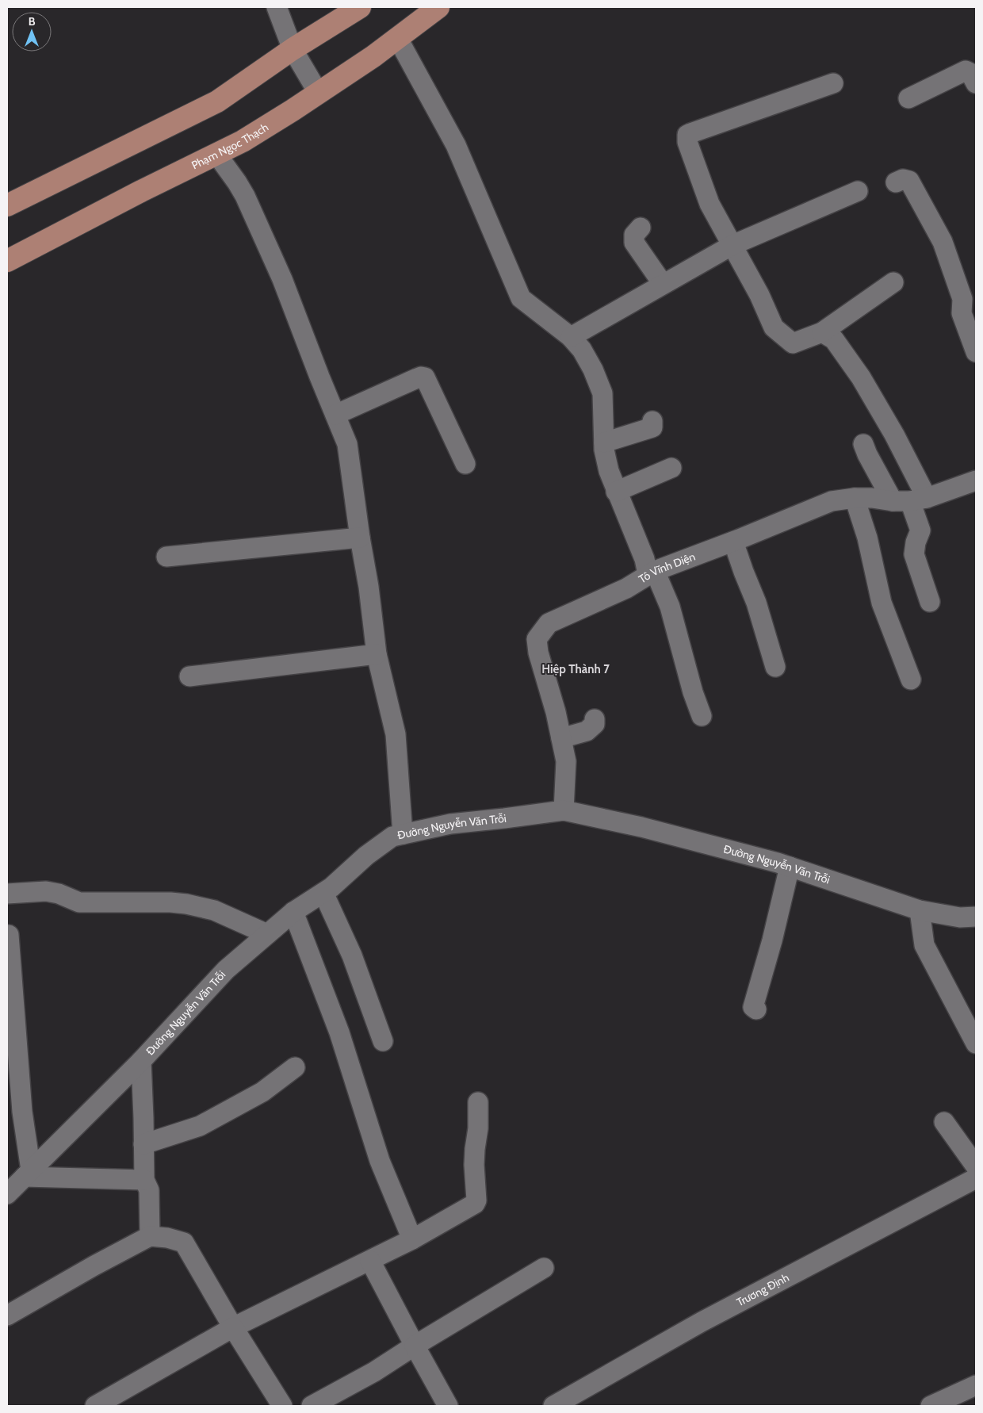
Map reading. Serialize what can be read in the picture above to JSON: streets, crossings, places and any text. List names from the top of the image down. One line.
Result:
{"streets":{"main road":["Phạm Ngọc Thạch"],"street":["Tô Vĩnh Diện","Đường Nguyễn Văn Trỗi","Trương Định"]},"crossings":[["Tô Vĩnh Diện","Đường Nguyễn Văn Trỗi"]],"districts":["Hiệp Thành 7"],"north":"top"}
